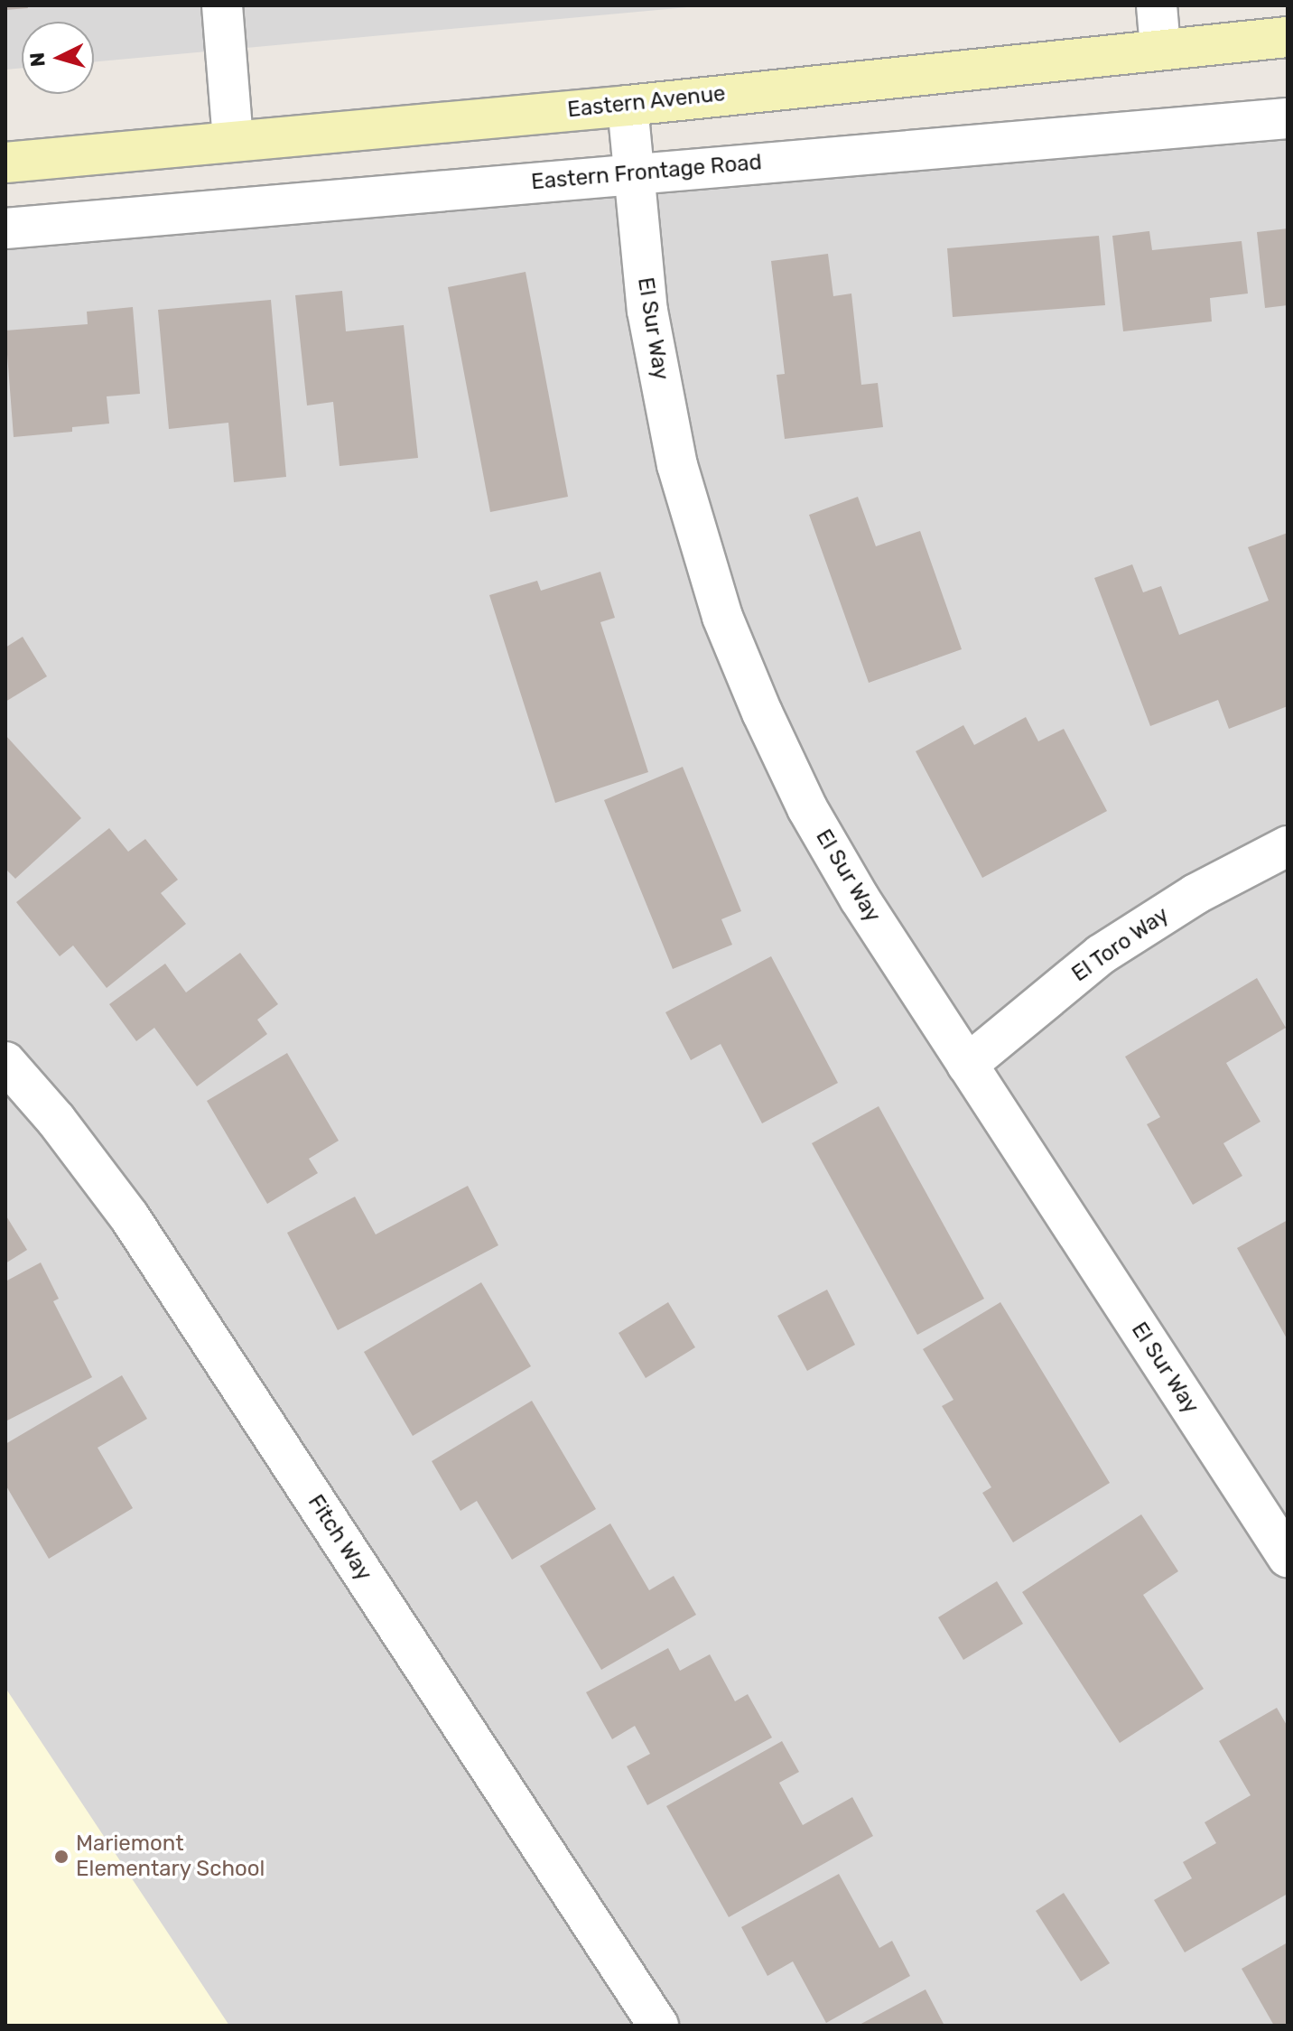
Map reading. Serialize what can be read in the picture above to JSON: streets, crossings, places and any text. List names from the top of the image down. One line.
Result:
{"streets":{"main road":["Eastern Avenue"],"street":["Eastern Frontage Road","El Sur Way","El Toro Way","Fitch Way"]},"crossings":[["Eastern Avenue","El Sur Way"],["Eastern Frontage Road","El Sur Way"],["El Sur Way","El Toro Way"]],"places":["Mariemont Elementary School"],"north":"left"}
